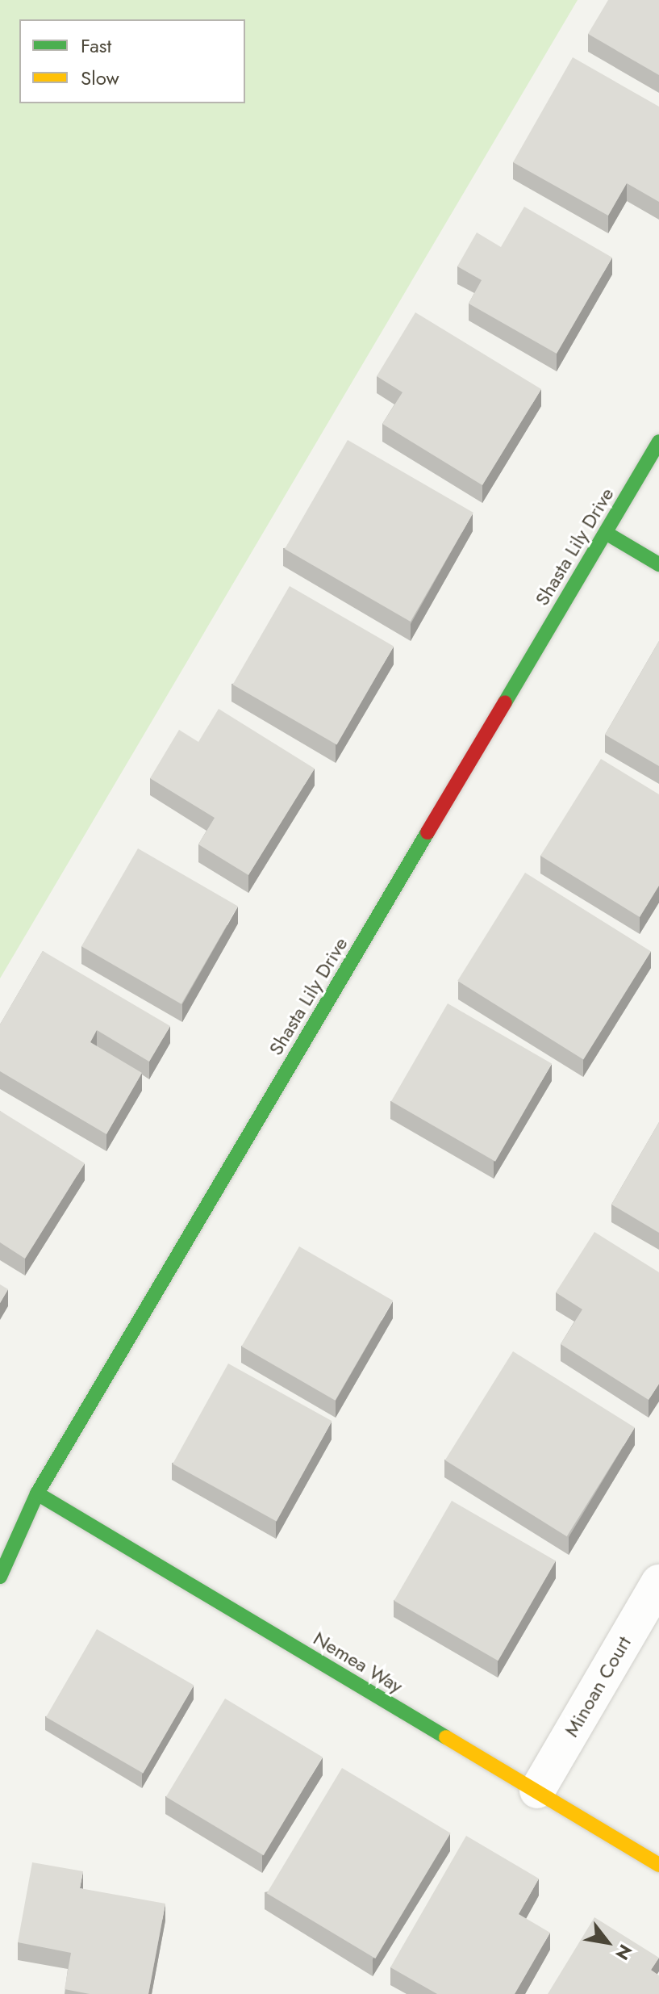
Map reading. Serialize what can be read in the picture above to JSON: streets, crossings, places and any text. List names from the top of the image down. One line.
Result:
{"streets":{"street":["Shasta Lily Drive","Nemea Way","Minoan Court"]},"crossings":[["Shasta Lily Drive","Nemea Way"],["Nemea Way","Minoan Court"]],"legend":["Fast","Slow"],"north":"bottom right"}
